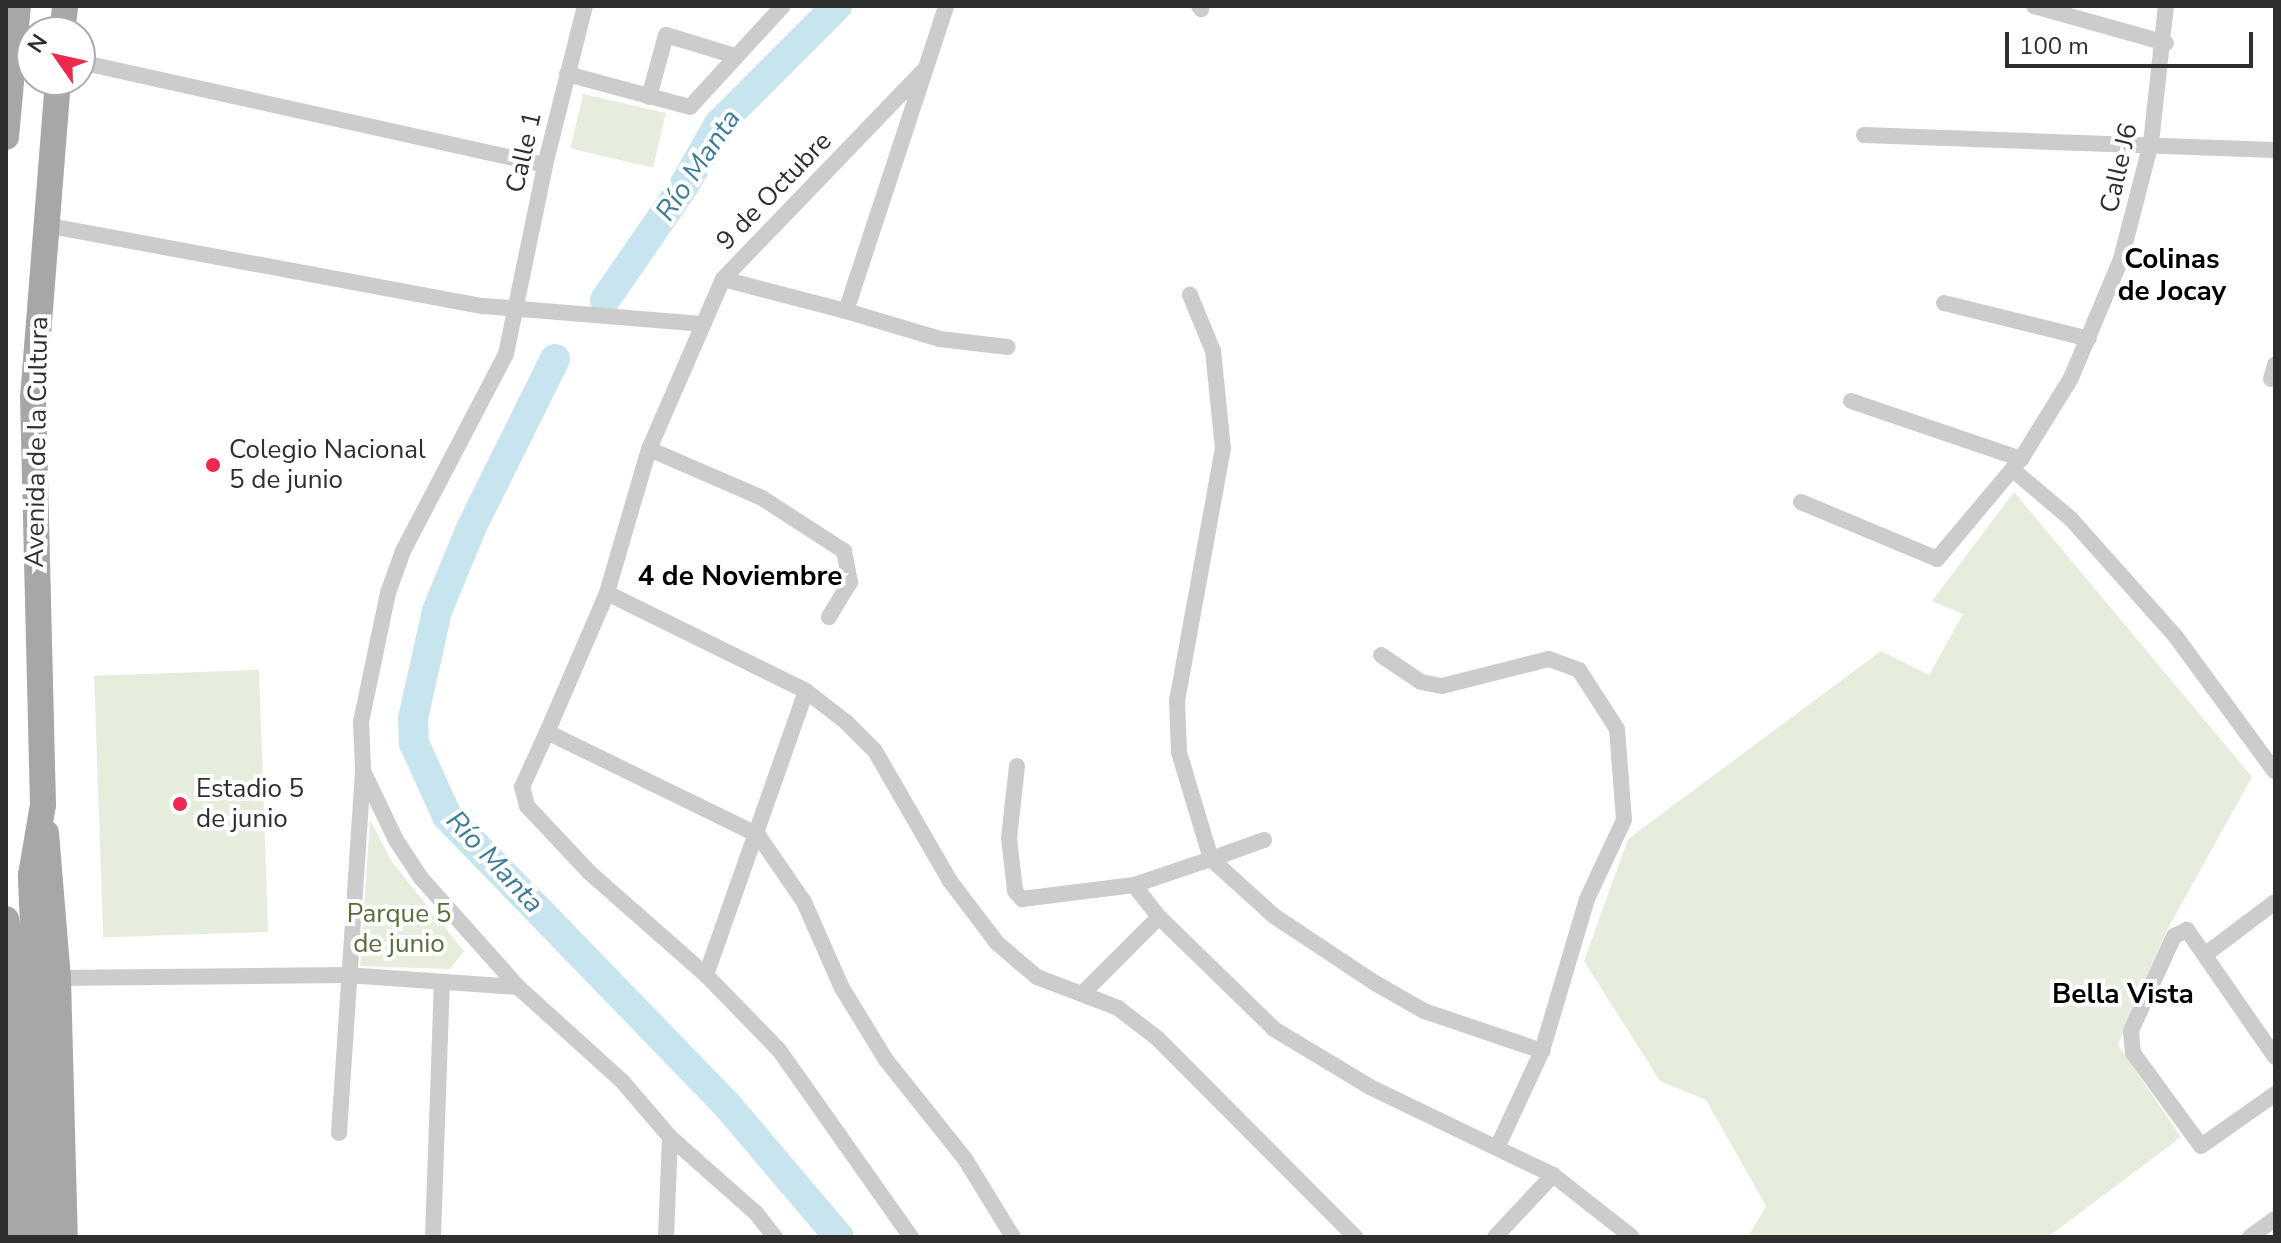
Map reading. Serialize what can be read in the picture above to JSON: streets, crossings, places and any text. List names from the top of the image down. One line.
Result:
{"streets":{"main road":["Avenida de la Cultura"],"street":["Calle 1","Calle J6","9 de Octubre"]},"districts":["Colinas de Jocay","4 de Noviembre","Bella Vista"],"water":["Río Manta"],"parks":["Parque 5 de junio"],"places":["Colegio Nacional 5 de junio","Estadio 5 de junio"],"scale_bar":"100 m","north":"top left"}
